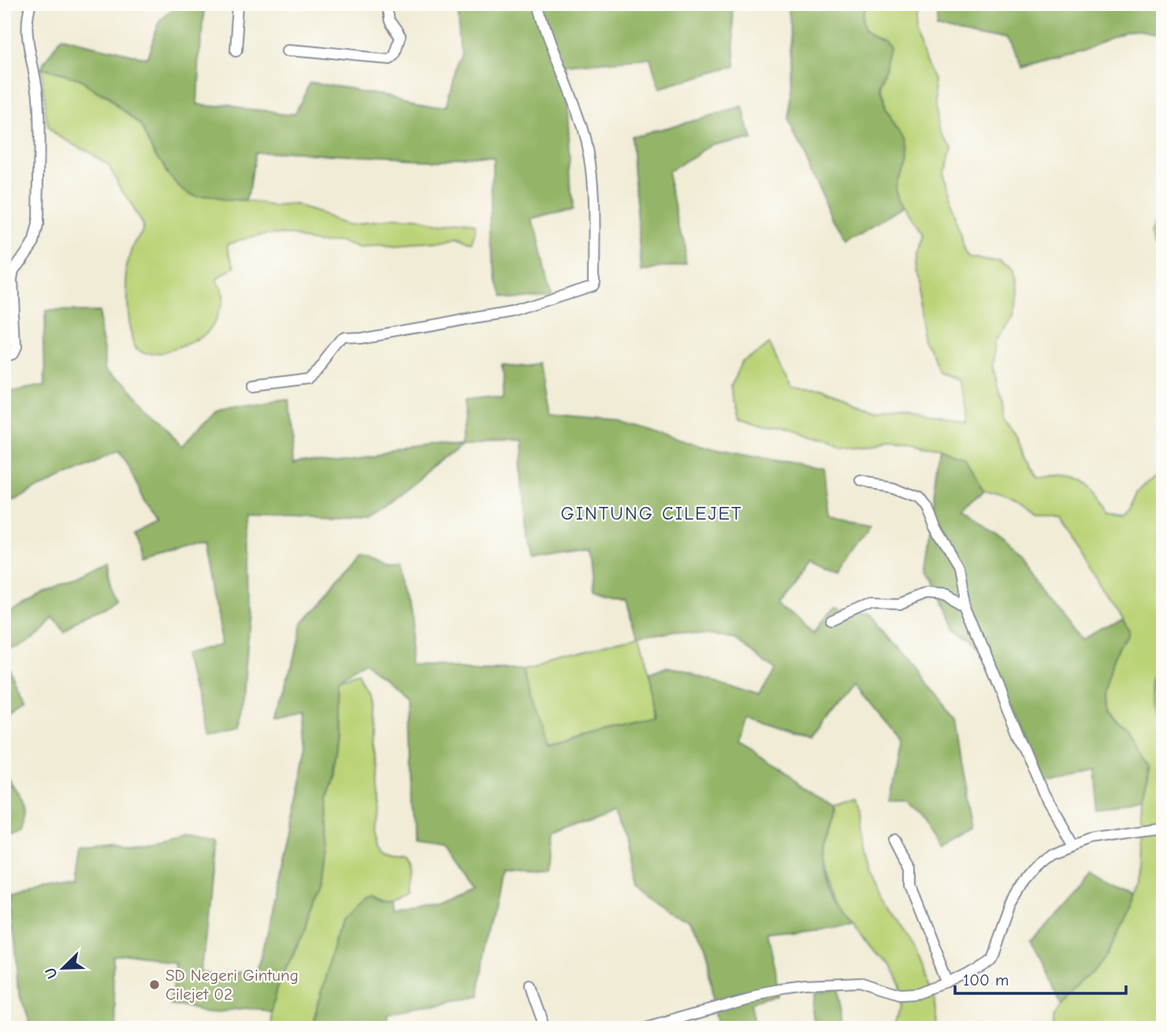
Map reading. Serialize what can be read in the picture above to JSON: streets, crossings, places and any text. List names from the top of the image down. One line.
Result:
{"districts":["GINTUNG CILEJET"],"places":["SD Negeri Gintung Cilejet 02"],"scale_bar":"100 m","north":"bottom left"}
